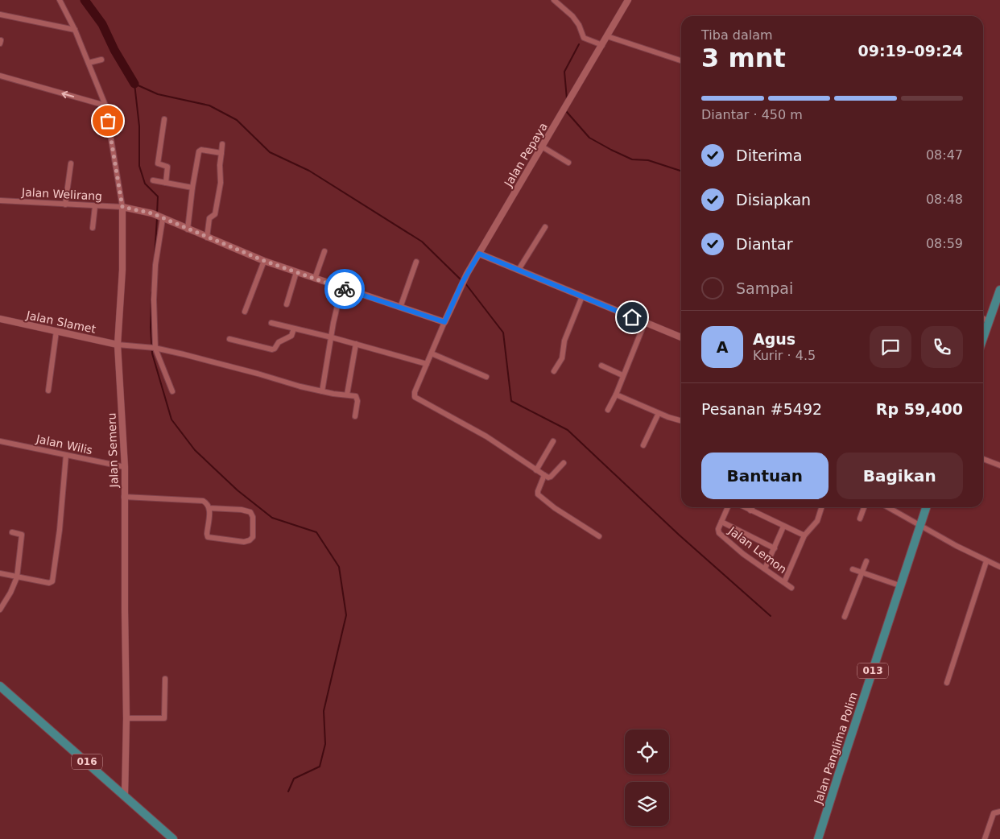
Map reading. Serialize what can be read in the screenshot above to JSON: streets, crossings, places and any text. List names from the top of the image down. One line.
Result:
{"streets":{"main road":["013","Jalan Panglima Polim","016"],"street":["Jalan Pepaya","Jalan Welirang","Jalan Slamet","Jalan Wilis","Jalan Semeru","Jalan Lemon"]},"crossings":[["Jalan Welirang","Jalan Semeru"],["Jalan Slamet","Jalan Semeru"],["Jalan Wilis","Jalan Semeru"],["Jalan Semeru","016"]],"page":{"heading":["3 mnt","Tiba dalam","09:19–09:24"],"panel":["Agus","Kurir · 4.5","Pesanan #5492","Rp 59,400"],"bar":"Diantar · 450 m","list":[["Diterima","08:47"],["Disiapkan","08:48"],["Diantar","08:59"],"Sampai"],"round":"A","buttons":["Bantuan","Bagikan"]}}
